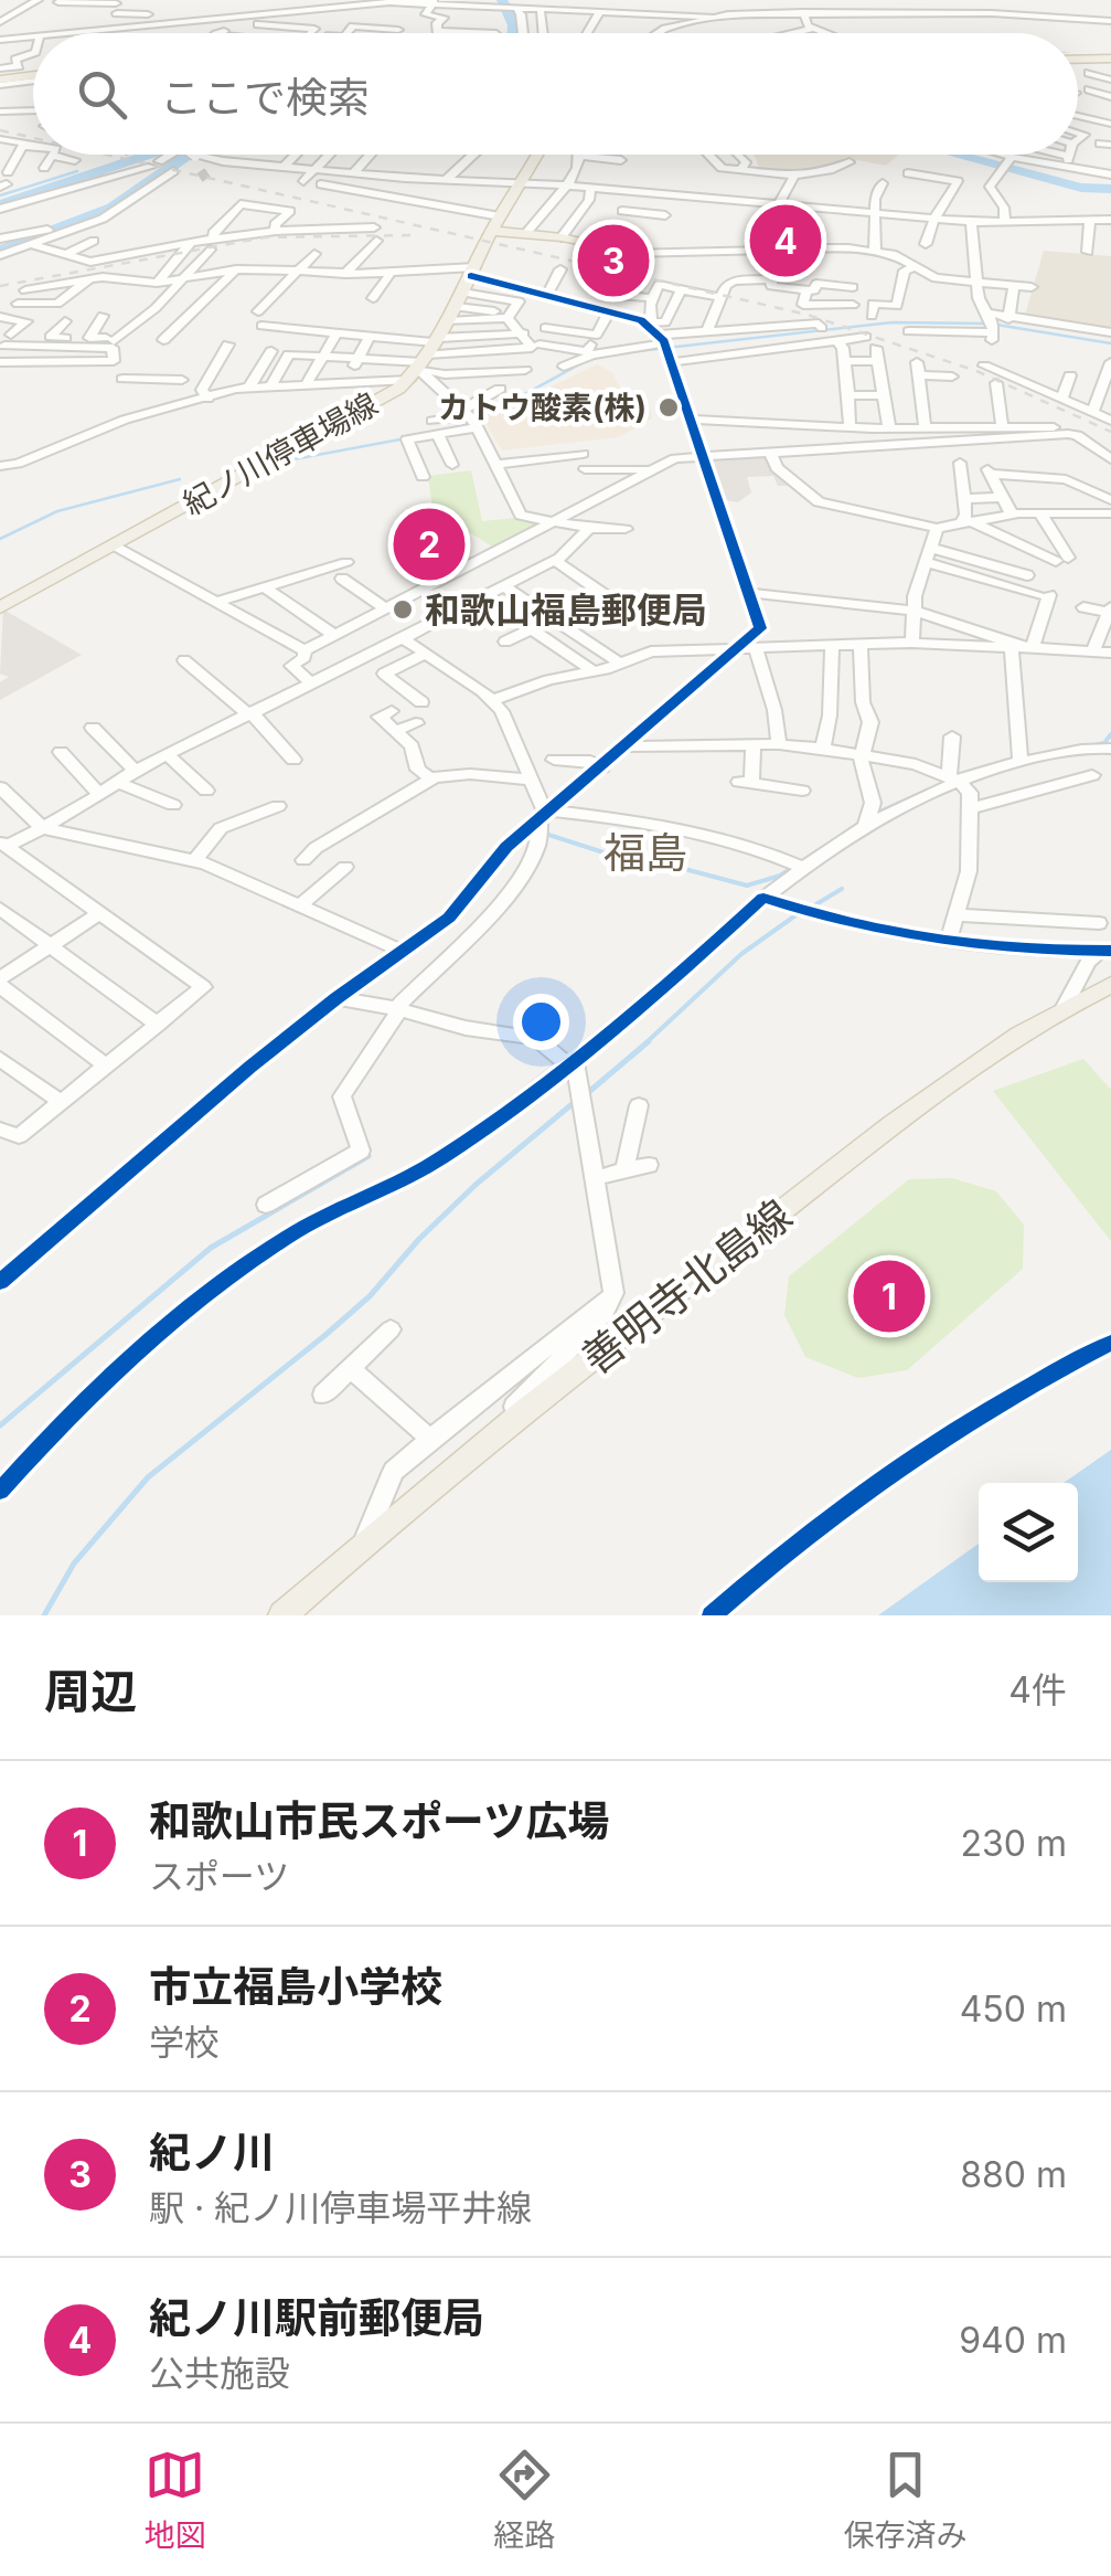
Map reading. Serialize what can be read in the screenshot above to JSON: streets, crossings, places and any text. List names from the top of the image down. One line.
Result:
{"streets":{"main road":["紀ノ川停車場線","善明寺北島線"]},"districts":["福島"],"places":["カトウ酸素(株)","和歌山福島郵便局"],"page":{"search":"ここで検索","pins":["4","3","2","1"],"heading":["周辺","4件"],"list":[{"mark":"1","name":"和歌山市民スポーツ広場","note":"スポーツ","value":"230 m"},{"mark":"2","name":"市立福島小学校","note":"学校","value":"450 m"},{"mark":"3","name":"紀ノ川","note":"駅 · 紀ノ川停車場平井線","value":"880 m"},{"mark":"4","name":"紀ノ川駅前郵便局","note":"公共施設","value":"940 m"}],"nav":["地図","経路","保存済み"]}}
